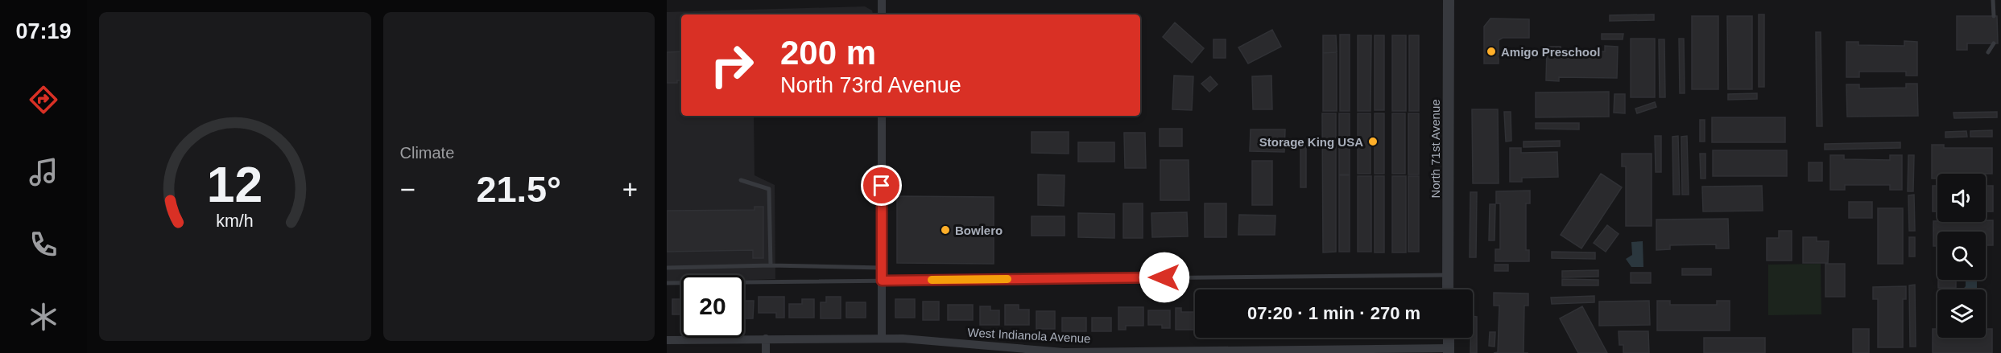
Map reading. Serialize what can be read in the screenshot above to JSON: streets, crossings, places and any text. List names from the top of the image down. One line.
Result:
{"streets":{"street":["North 71st Avenue","West Indianola Avenue"]},"places":["Amigo Preschool","Storage King USA","Bowlero"],"page":{"tabs":"07:19","tile":"Climate","turn":["200 m","North 73rd Avenue"],"heat":["−","21.5°","+"],"limit":"20","trip":"07:20 · 1 min · 270 m","gauge":["12","km/h"]}}
